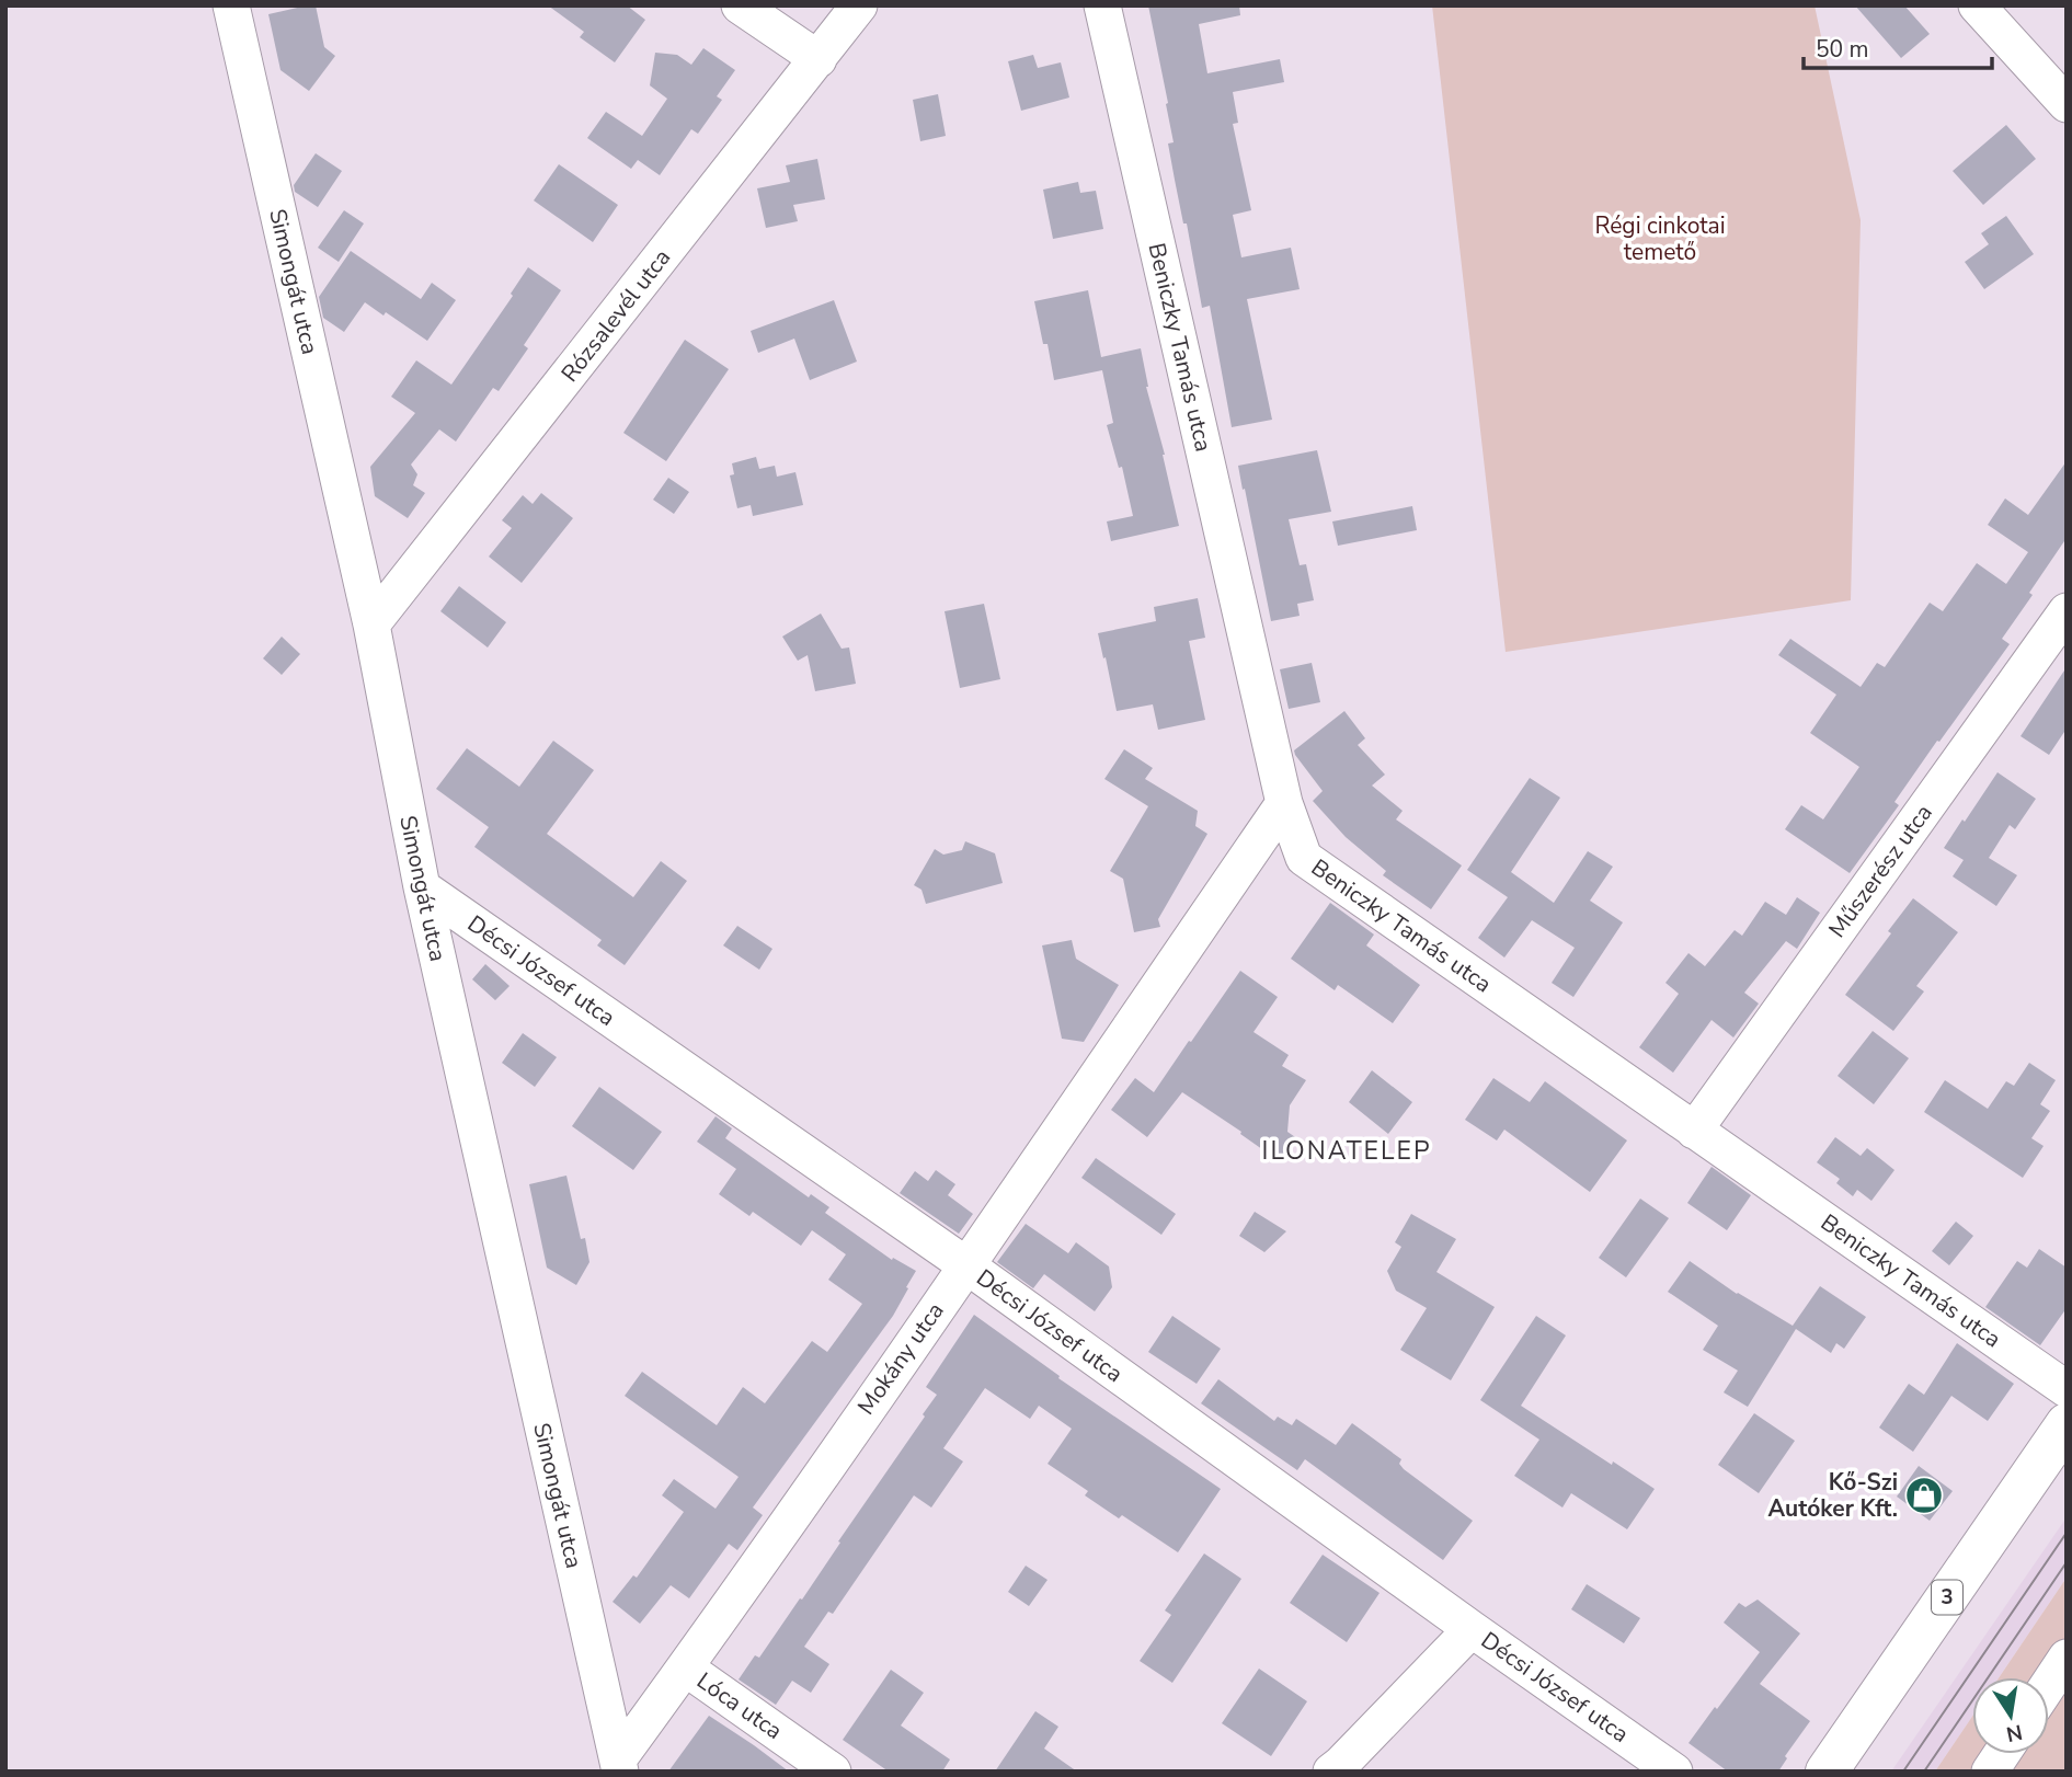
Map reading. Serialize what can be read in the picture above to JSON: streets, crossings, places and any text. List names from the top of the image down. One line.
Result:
{"streets":{"main road":["3"],"street":["Simongát utca","Rózsalevél utca","Beniczky Tamás utca","Műszerész utca","Décsi József utca","Mokány utca","Lóca utca"]},"crossings":[["Simongát utca","Rózsalevél utca"],["Simongát utca","Décsi József utca"],["Simongát utca","Mokány utca"],["Beniczky Tamás utca","Műszerész utca"],["Beniczky Tamás utca","Mokány utca"],["Décsi József utca","Mokány utca"],["Mokány utca","Lóca utca"]],"districts":["ILONATELEP"],"parks":["Régi cinkotai temető"],"places":{"shop":["Kő-Szi Autóker Kft."]},"scale_bar":"50 m","north":"bottom"}
